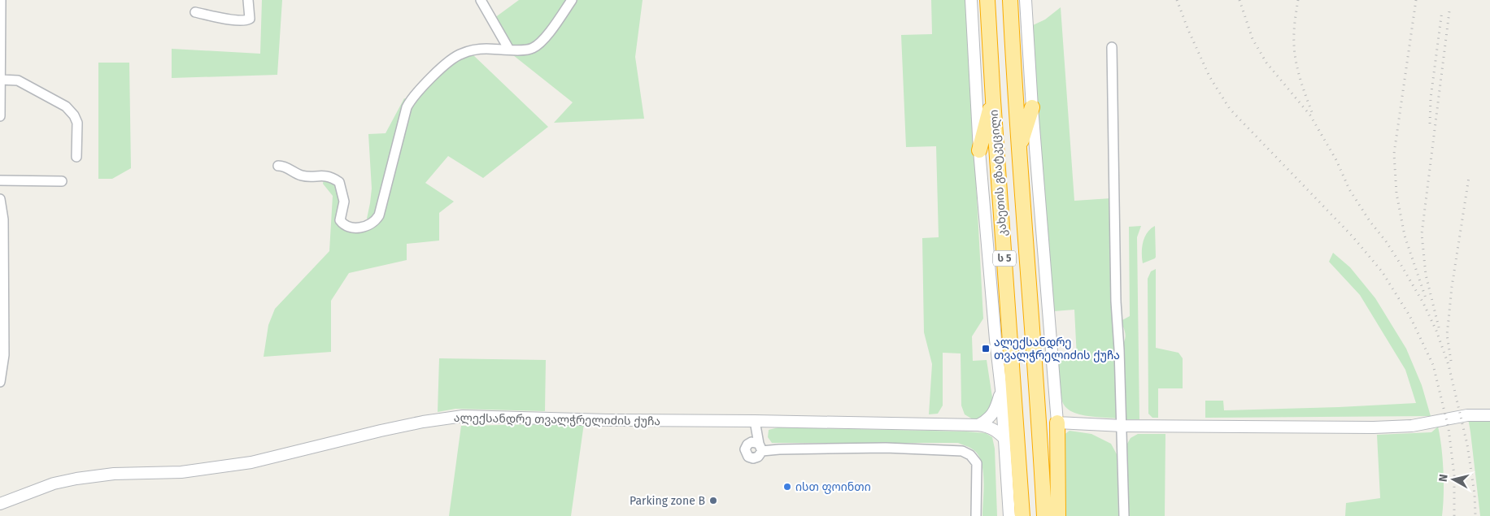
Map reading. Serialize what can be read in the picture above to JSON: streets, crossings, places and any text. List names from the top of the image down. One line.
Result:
{"streets":{"highway":["კახეთის გზატკეცილი","ს 5"],"street":["ალექსანდრე თვალჭრელიძის ქუჩა"]},"crossings":[["კახეთის გზატკეცილი","ალექსანდრე თვალჭრელიძის ქუჩა"]],"places":{"transit":["ალექსანდრე თვალჭრელიძის ქუჩა"],"other":["ისთ ფოინთი","Parking zone B"]},"north":"left"}
